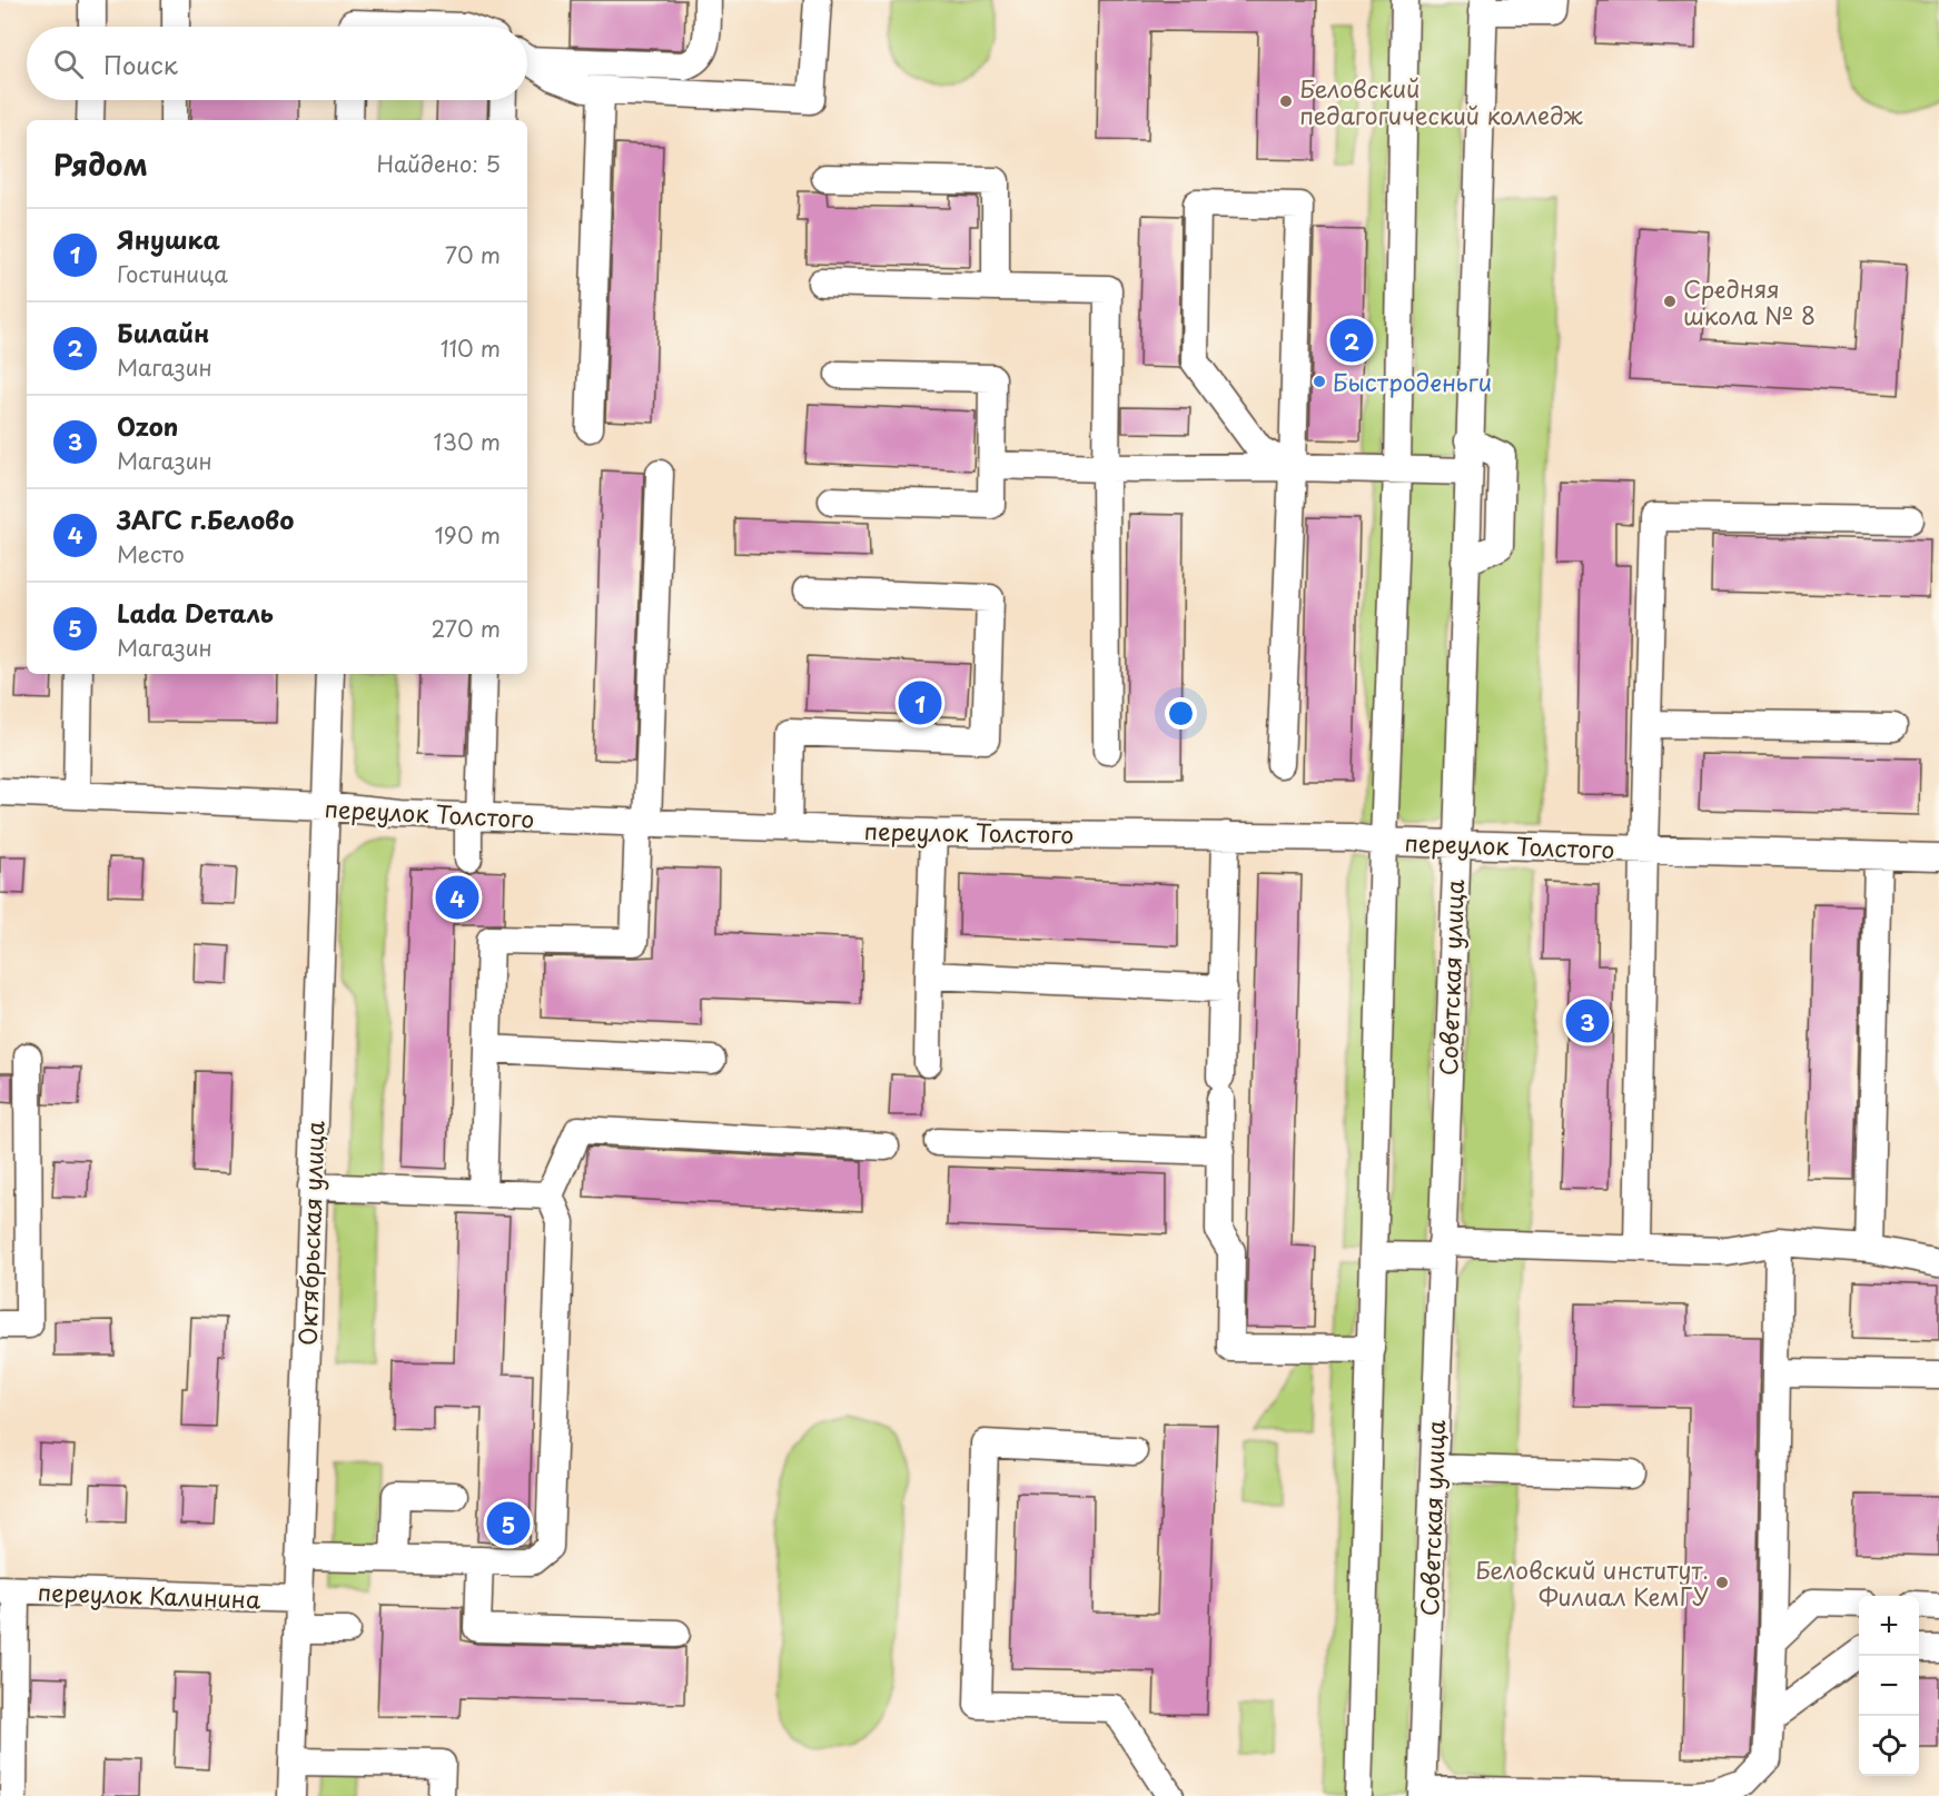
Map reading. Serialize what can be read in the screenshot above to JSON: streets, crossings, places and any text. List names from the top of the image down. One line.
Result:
{"streets":{"street":["переулок Толстого","Советская улица","Октябрьская улица","переулок Калинина"]},"crossings":[["переулок Толстого","Советская улица"],["переулок Толстого","Октябрьская улица"],["Октябрьская улица","переулок Калинина"]],"places":["Беловский педагогический колледж","Средняя школа № 8","Быстроденьги","Беловский институт. Филиал КемГУ"],"page":{"search":"Поиск","heading":["Рядом","Найдено: 5"],"list":[{"mark":"1","name":"Янушка","note":"Гостиница","value":"70 m"},{"mark":"2","name":"Билайн","note":"Магазин","value":"110 m"},{"mark":"3","name":"Ozon","note":"Магазин","value":"130 m"},{"mark":"4","name":"ЗАГС г.Белово","note":"Место","value":"190 m"},{"mark":"5","name":"Lada Dеталь","note":"Магазин","value":"270 m"}],"pins":["2","1","4","3","5"],"map_buttons":["+","−"]}}
